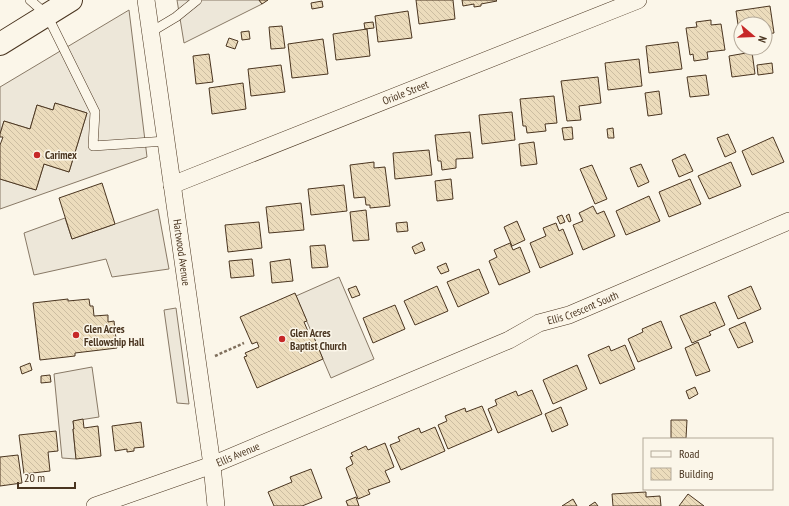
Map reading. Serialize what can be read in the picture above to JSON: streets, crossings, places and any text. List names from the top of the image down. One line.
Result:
{"streets":{"street":["Oriole Street","Hartwood Avenue","Ellis Crescent South","Ellis Avenue"]},"crossings":[["Oriole Street","Hartwood Avenue"],["Hartwood Avenue","Ellis Avenue"],["Ellis Crescent South","Ellis Avenue"]],"places":["Carimex","Glen Acres Fellowship Hall","Glen Acres Baptist Church"],"legend":["Road","Building"],"scale_bar":"20 m","north":"right"}
